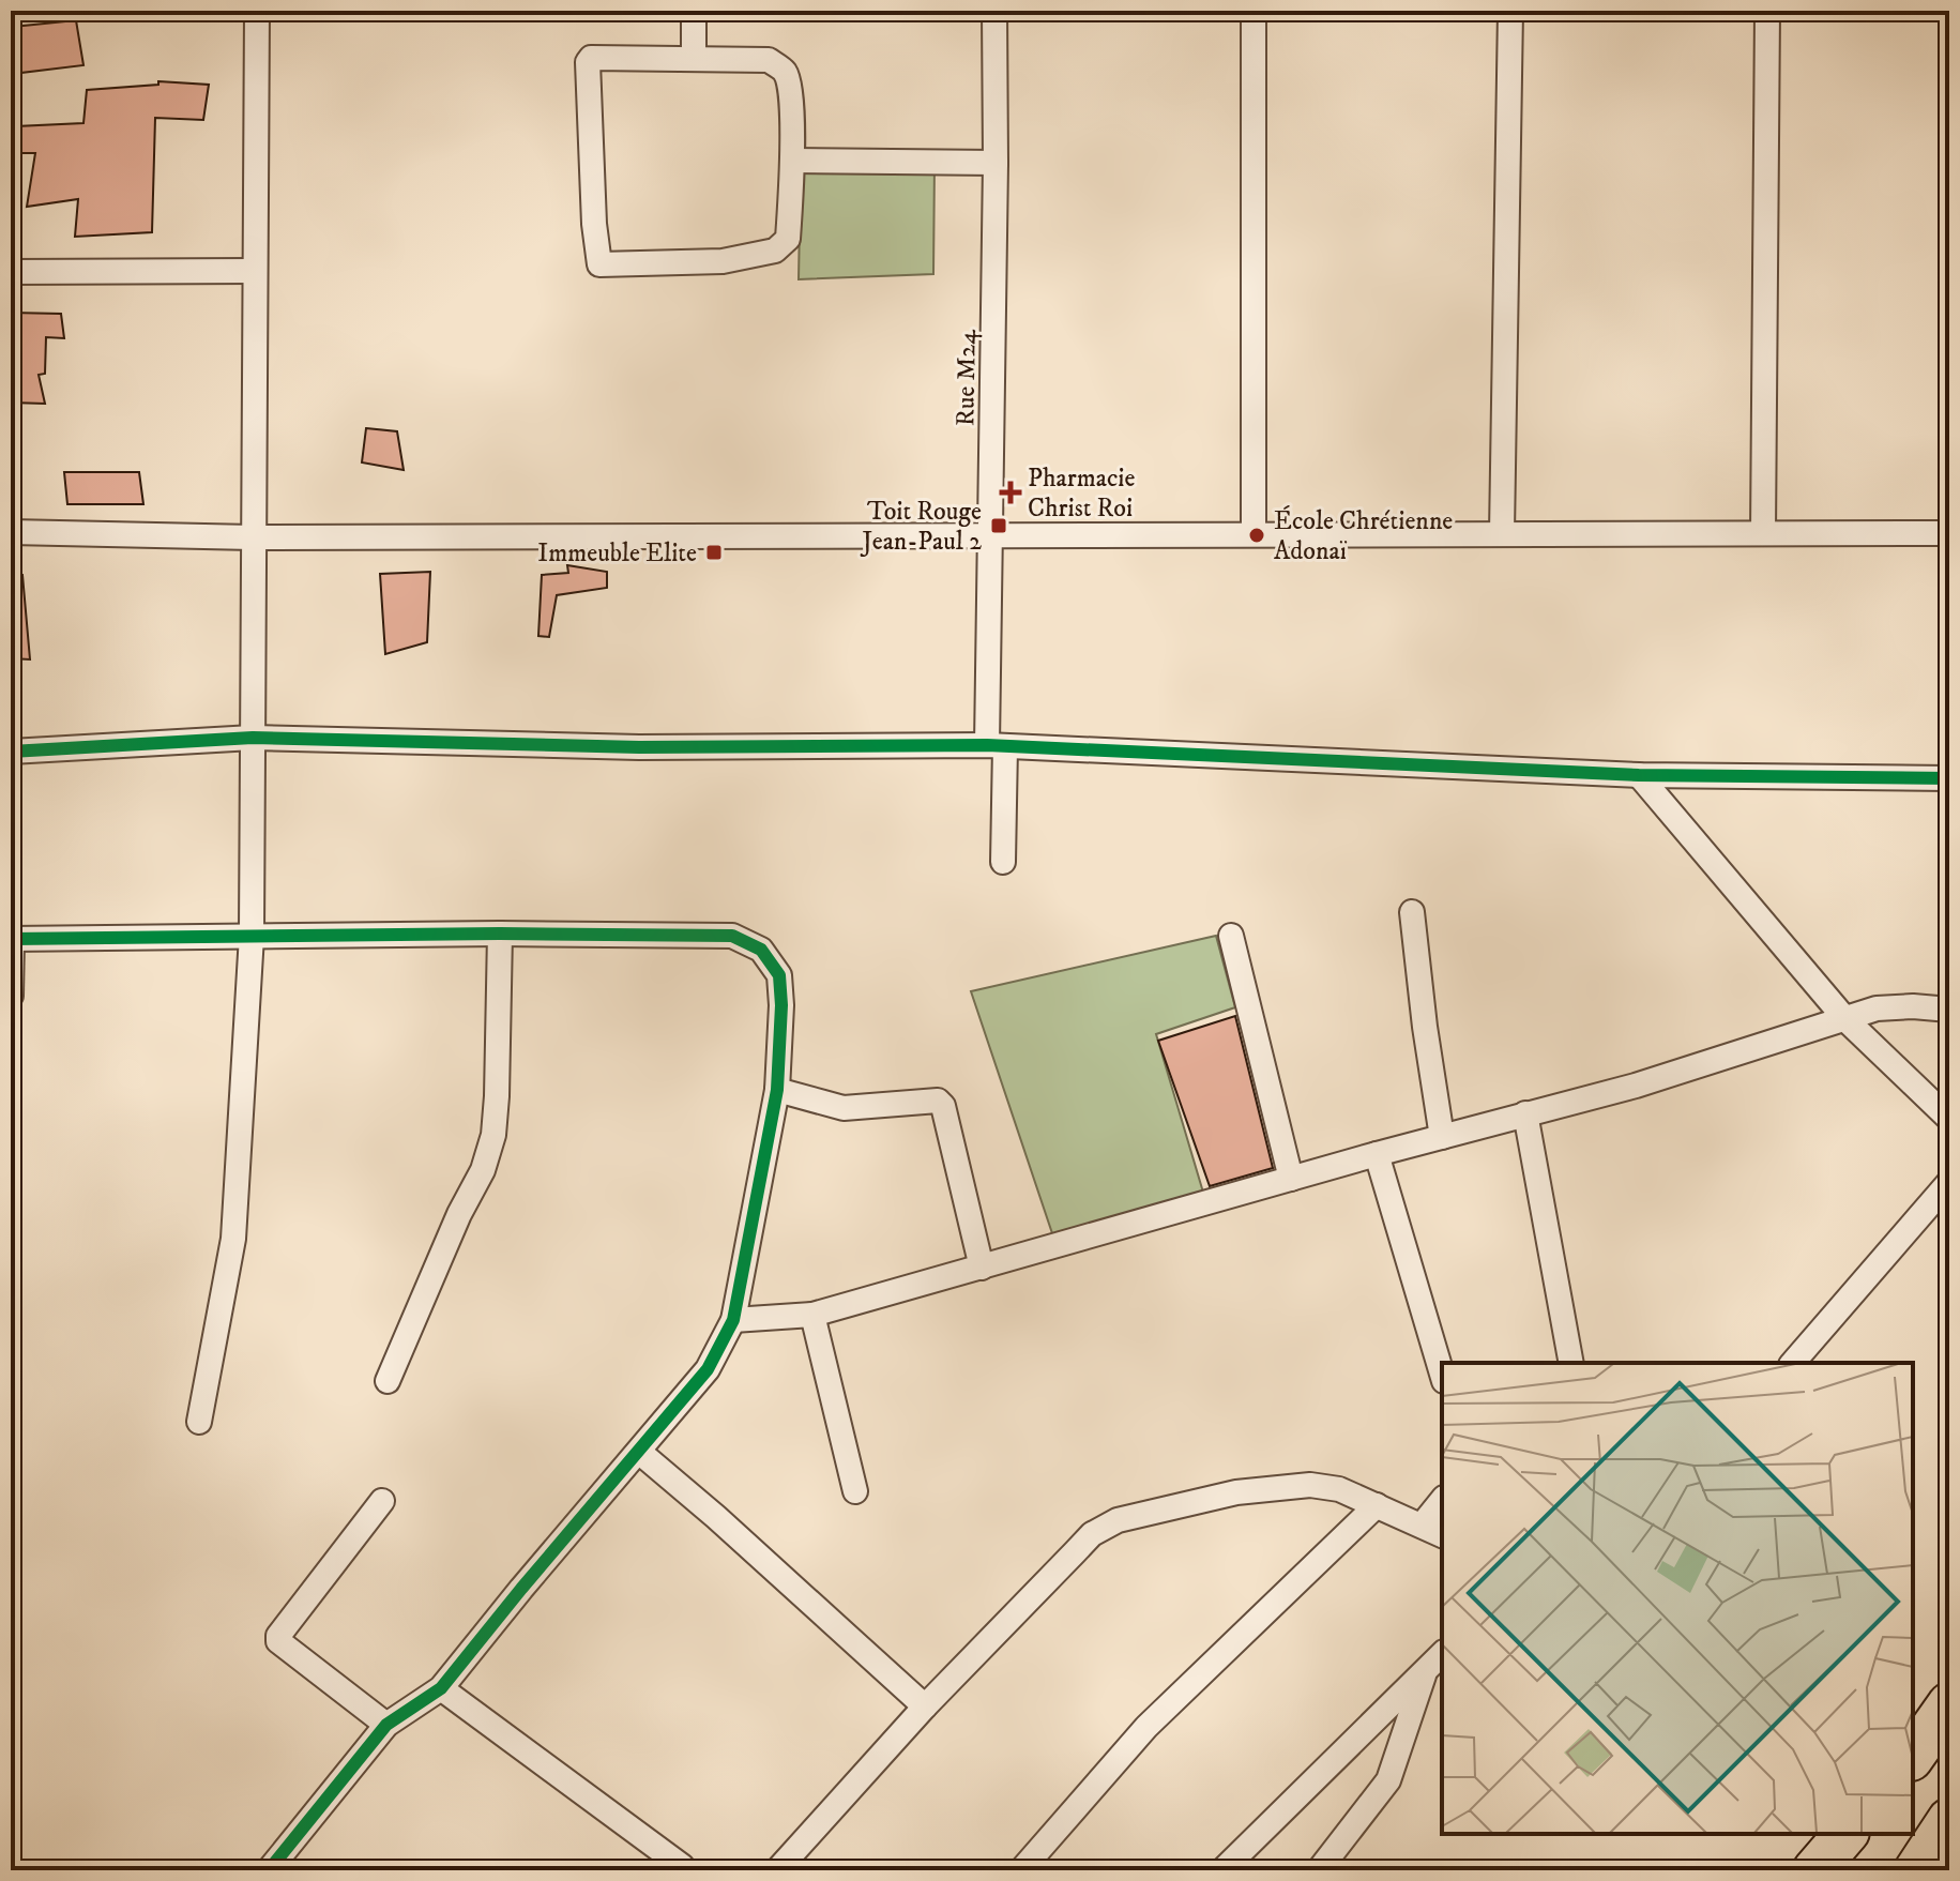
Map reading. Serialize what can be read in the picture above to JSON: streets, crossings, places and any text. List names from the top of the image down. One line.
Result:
{"streets":{"street":["Rue M24"]},"places":{"health":["Pharmacie Christ Roi"],"transit":["Toit Rouge Jean-Paul 2","Immeuble Elite"],"other":["École Chrétienne Adonaï"]}}
